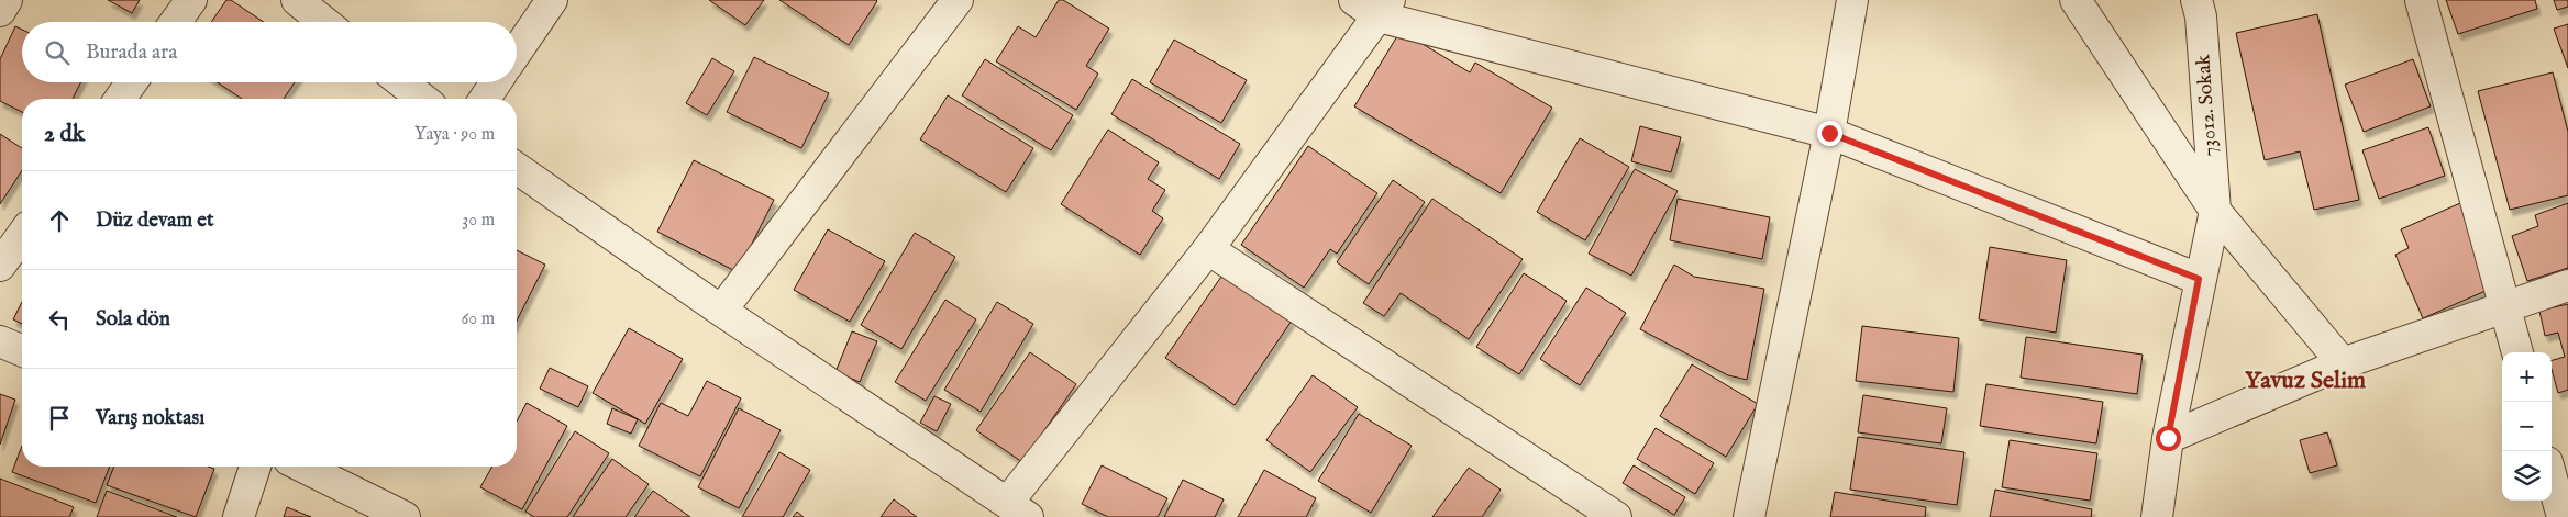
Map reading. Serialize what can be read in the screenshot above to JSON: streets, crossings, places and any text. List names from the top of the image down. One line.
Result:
{"streets":{"street":["73012. Sokak"]},"districts":["Yavuz Selim"],"page":{"search":"Burada ara","heading":["2 dk","Yaya · 90 m"],"list":[["Düz devam et","30 m"],["Sola dön","60 m"],"Varış noktası"],"map_buttons":["+","−"]}}
